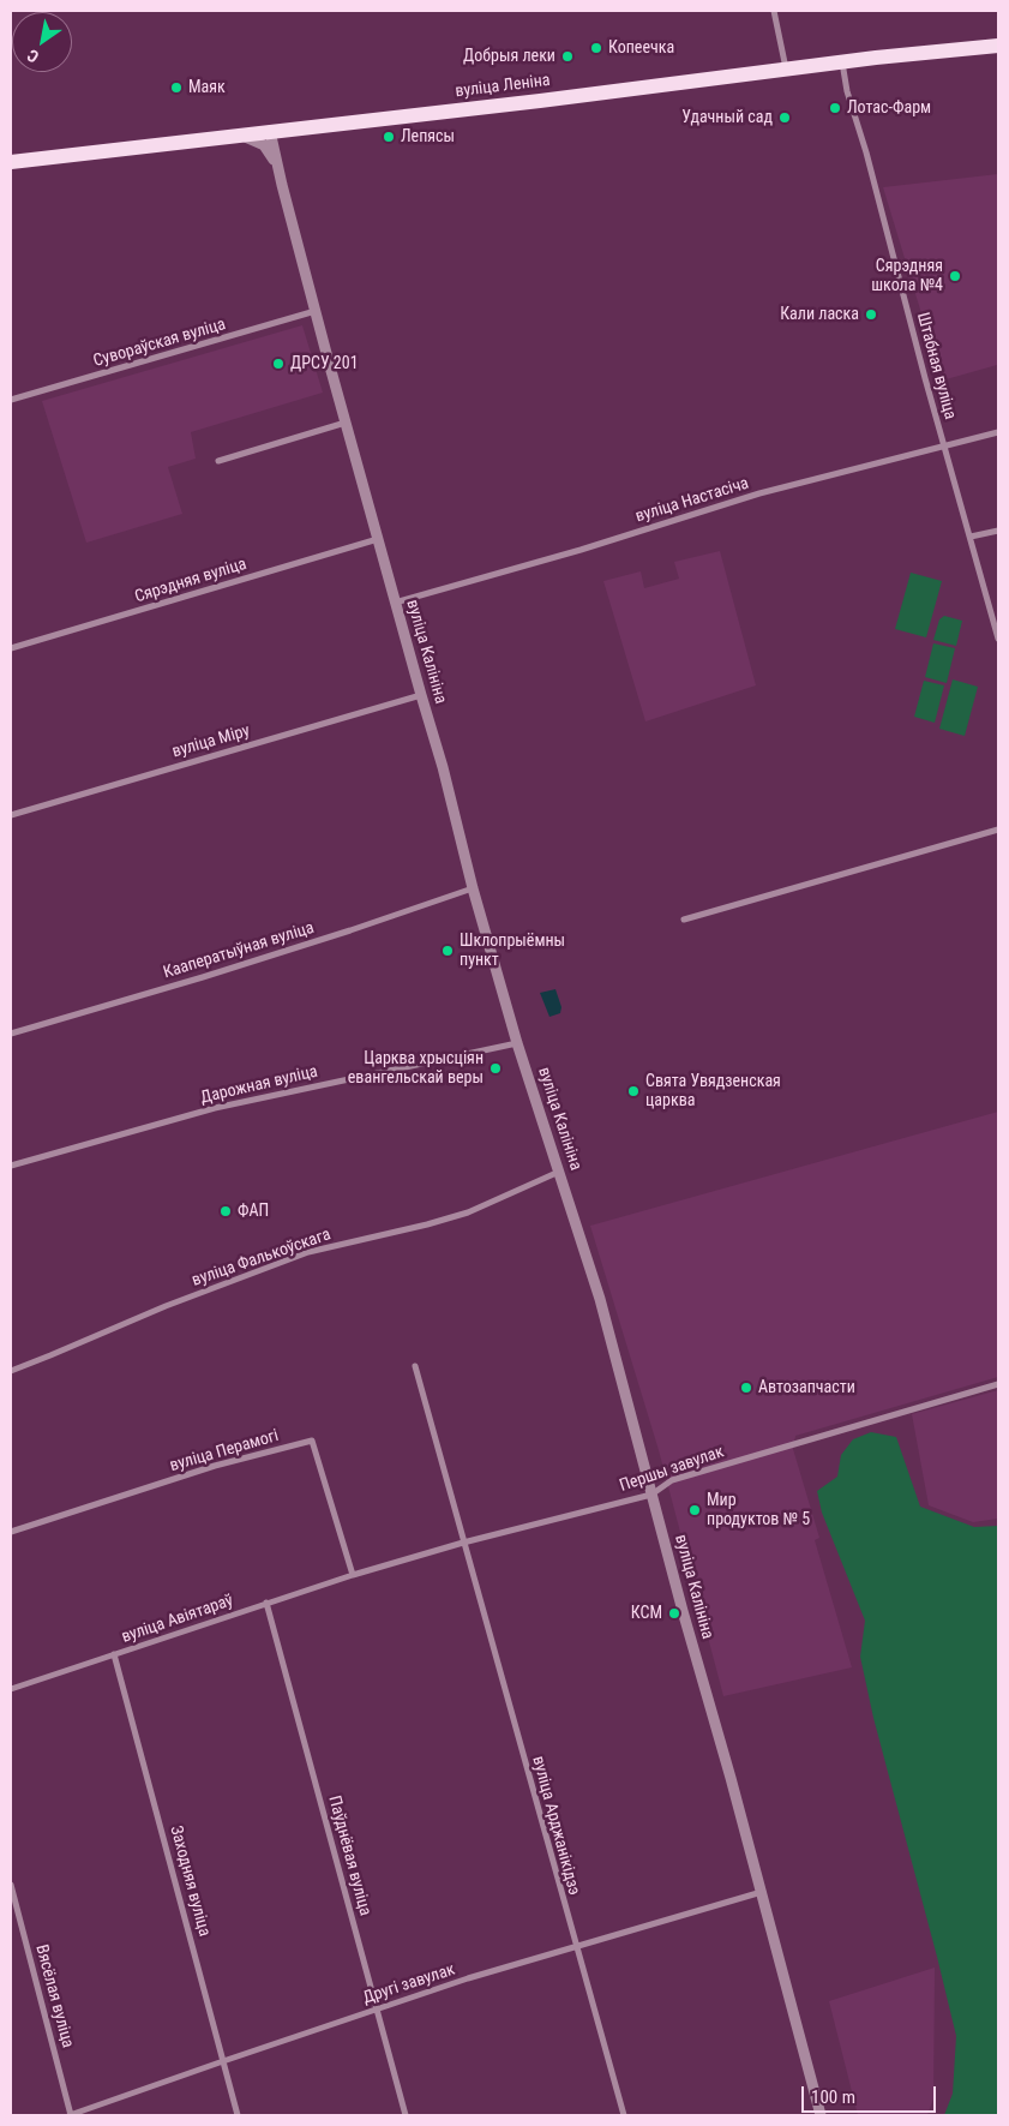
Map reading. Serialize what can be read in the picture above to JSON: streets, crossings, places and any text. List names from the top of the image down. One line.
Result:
{"streets":{"main road":["вуліца Леніна"],"street":["Сувораўская вуліца","Штабная вуліца","вуліца Настасіча","Сярэдняя вуліца","вуліца Калініна","вуліца Міру","Кааператыўная вуліца","Дарожная вуліца","вуліца Фалькоўскага","вуліца Перамогі","Першы завулак","вуліца Авіятараў","вуліца Арджанікідзэ","Паўднёвая вуліца","Заходняя вуліца","Другі завулак","Вясёлая вуліца"]},"crossings":[["вуліца Леніна","Штабная вуліца"],["вуліца Леніна","вуліца Калініна"],["Сувораўская вуліца","вуліца Калініна"],["Штабная вуліца","вуліца Настасіча"],["вуліца Настасіча","вуліца Калініна"],["Сярэдняя вуліца","вуліца Калініна"],["вуліца Калініна","вуліца Міру"],["вуліца Калініна","Кааператыўная вуліца"],["вуліца Калініна","Дарожная вуліца"],["вуліца Калініна","вуліца Фалькоўскага"],["вуліца Калініна","Першы завулак"],["вуліца Калініна","Другі завулак"],["вуліца Перамогі","Першы завулак"],["вуліца Перамогі","вуліца Авіятараў"],["Першы завулак","вуліца Авіятараў"],["Першы завулак","вуліца Арджанікідзэ"],["вуліца Авіятараў","Паўднёвая вуліца"],["вуліца Авіятараў","Заходняя вуліца"],["вуліца Арджанікідзэ","Другі завулак"],["Паўднёвая вуліца","Другі завулак"],["Заходняя вуліца","Другі завулак"],["Другі завулак","Вясёлая вуліца"]],"places":["Копеечка","Добрыя леки","Маяк","Лотас-Фарм","Удачный сад","Лепясы","Сярэдняя школа №4","Кали ласка","ДРСУ 201","Шклопрыёмны пункт","Царква хрысціян евангельскай веры","Свята Увядзенская царква","ФАП","Автозапчасти","Мир продуктов № 5","КСМ"],"scale_bar":"100 m","north":"bottom left"}
